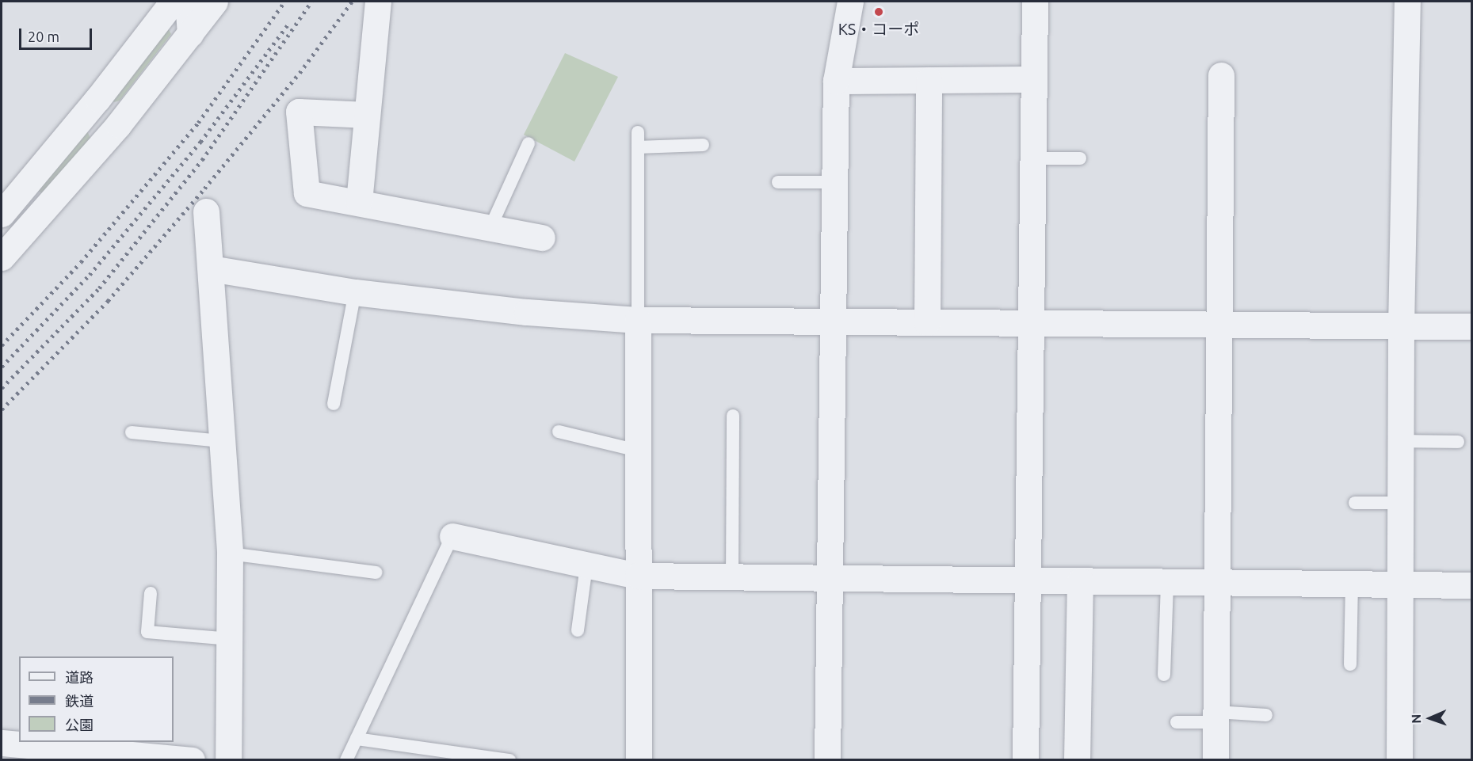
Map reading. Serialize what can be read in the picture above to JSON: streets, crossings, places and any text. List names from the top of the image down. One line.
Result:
{"places":["KS・コーポ"],"legend":["道路","鉄道","公園"],"scale_bar":"20 m","north":"left"}
